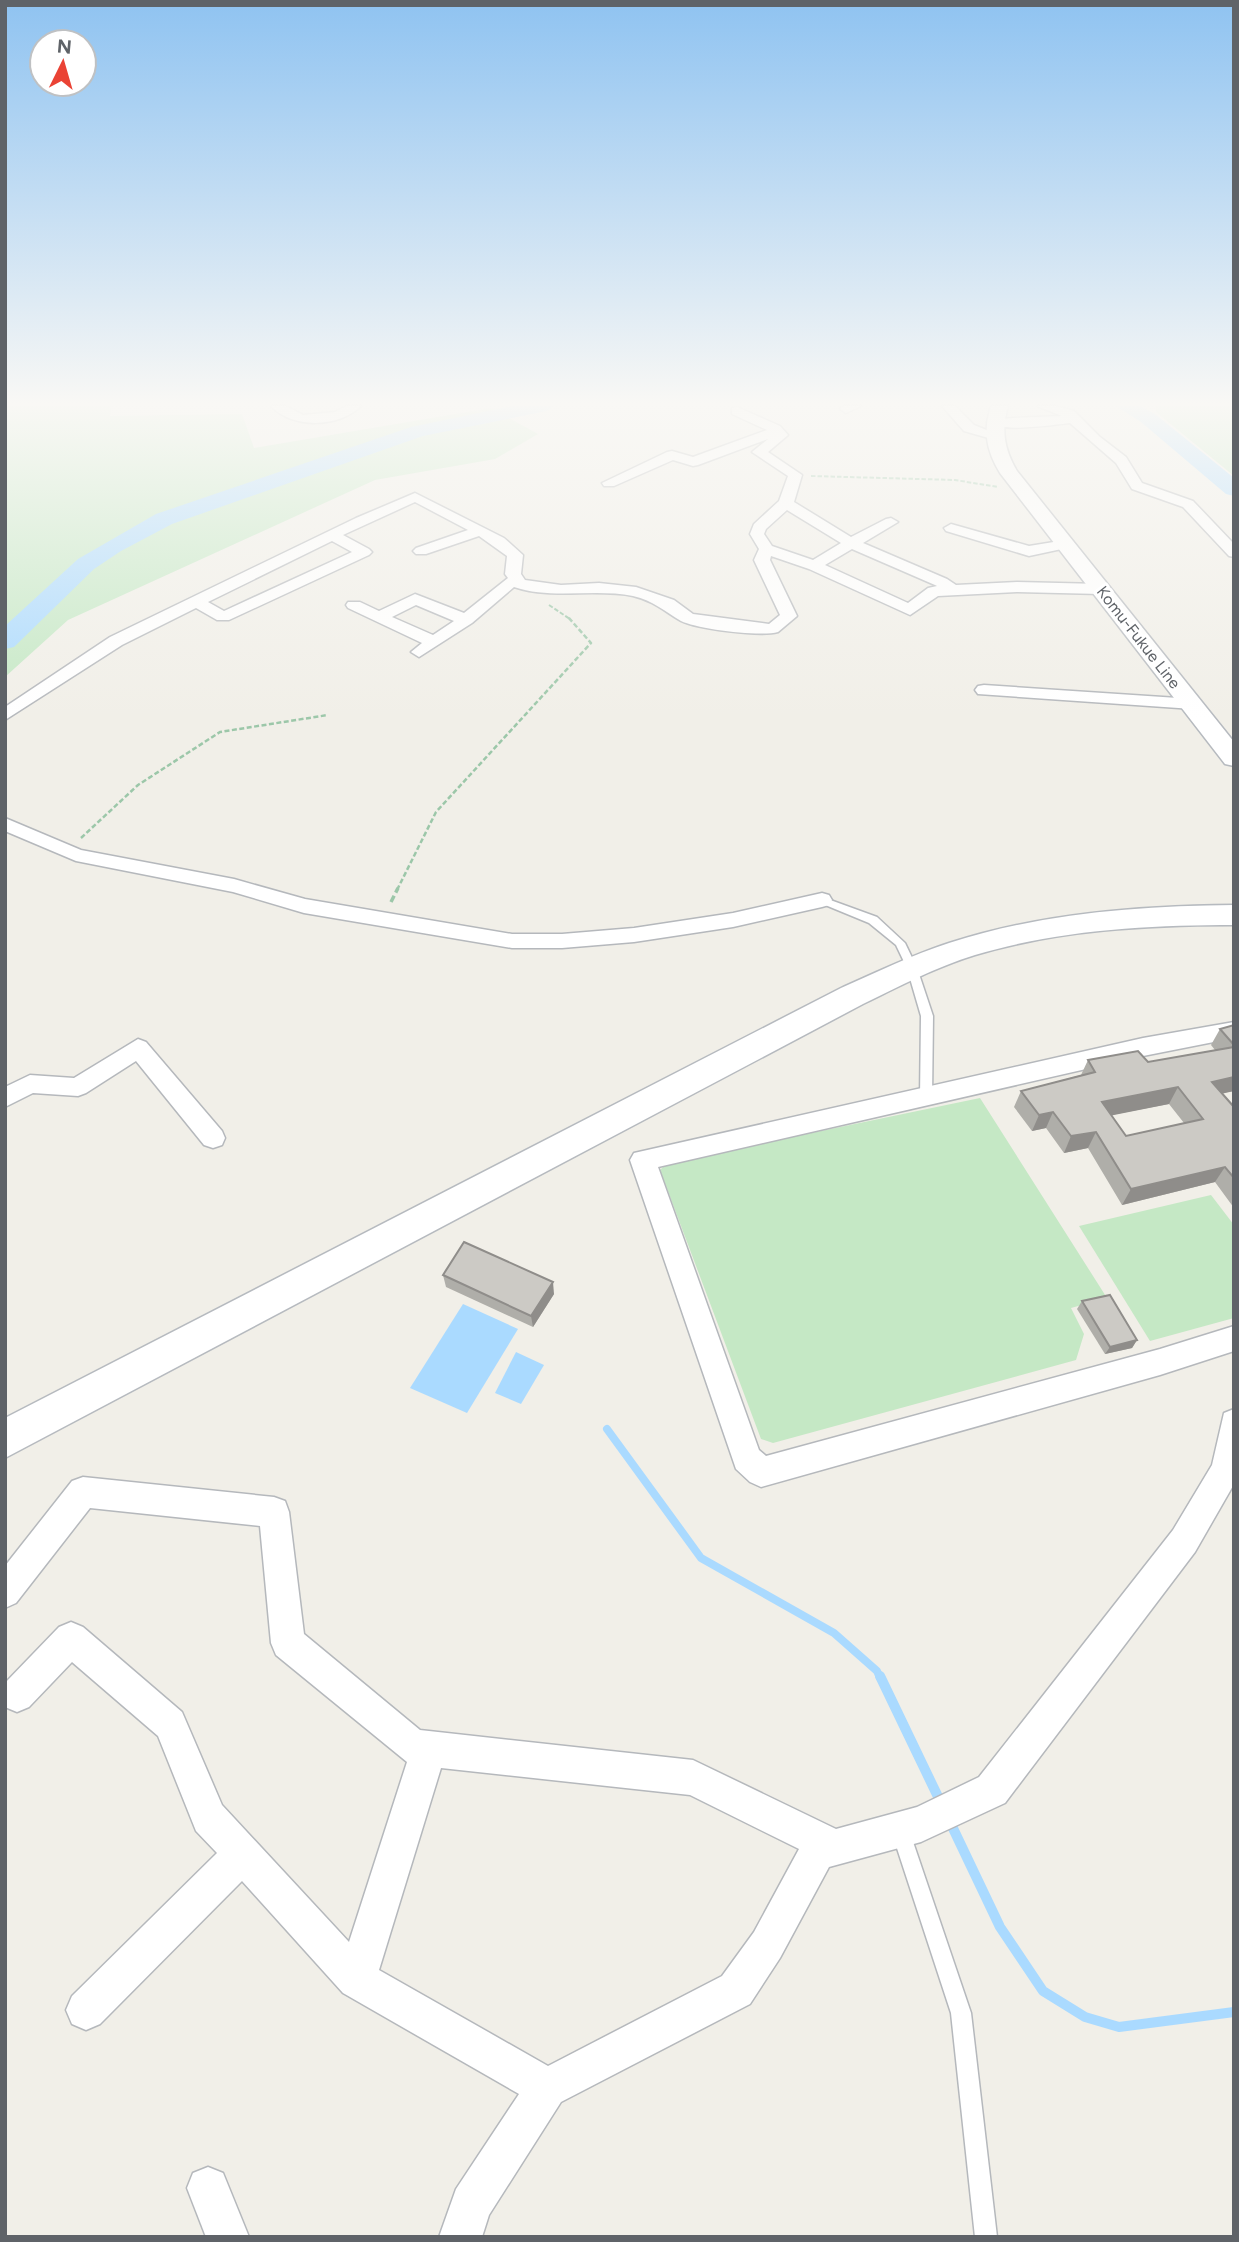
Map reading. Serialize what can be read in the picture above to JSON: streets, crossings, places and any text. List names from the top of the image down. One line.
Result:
{"streets":{"street":["Komu-Fukue Line"]},"north":"top"}
